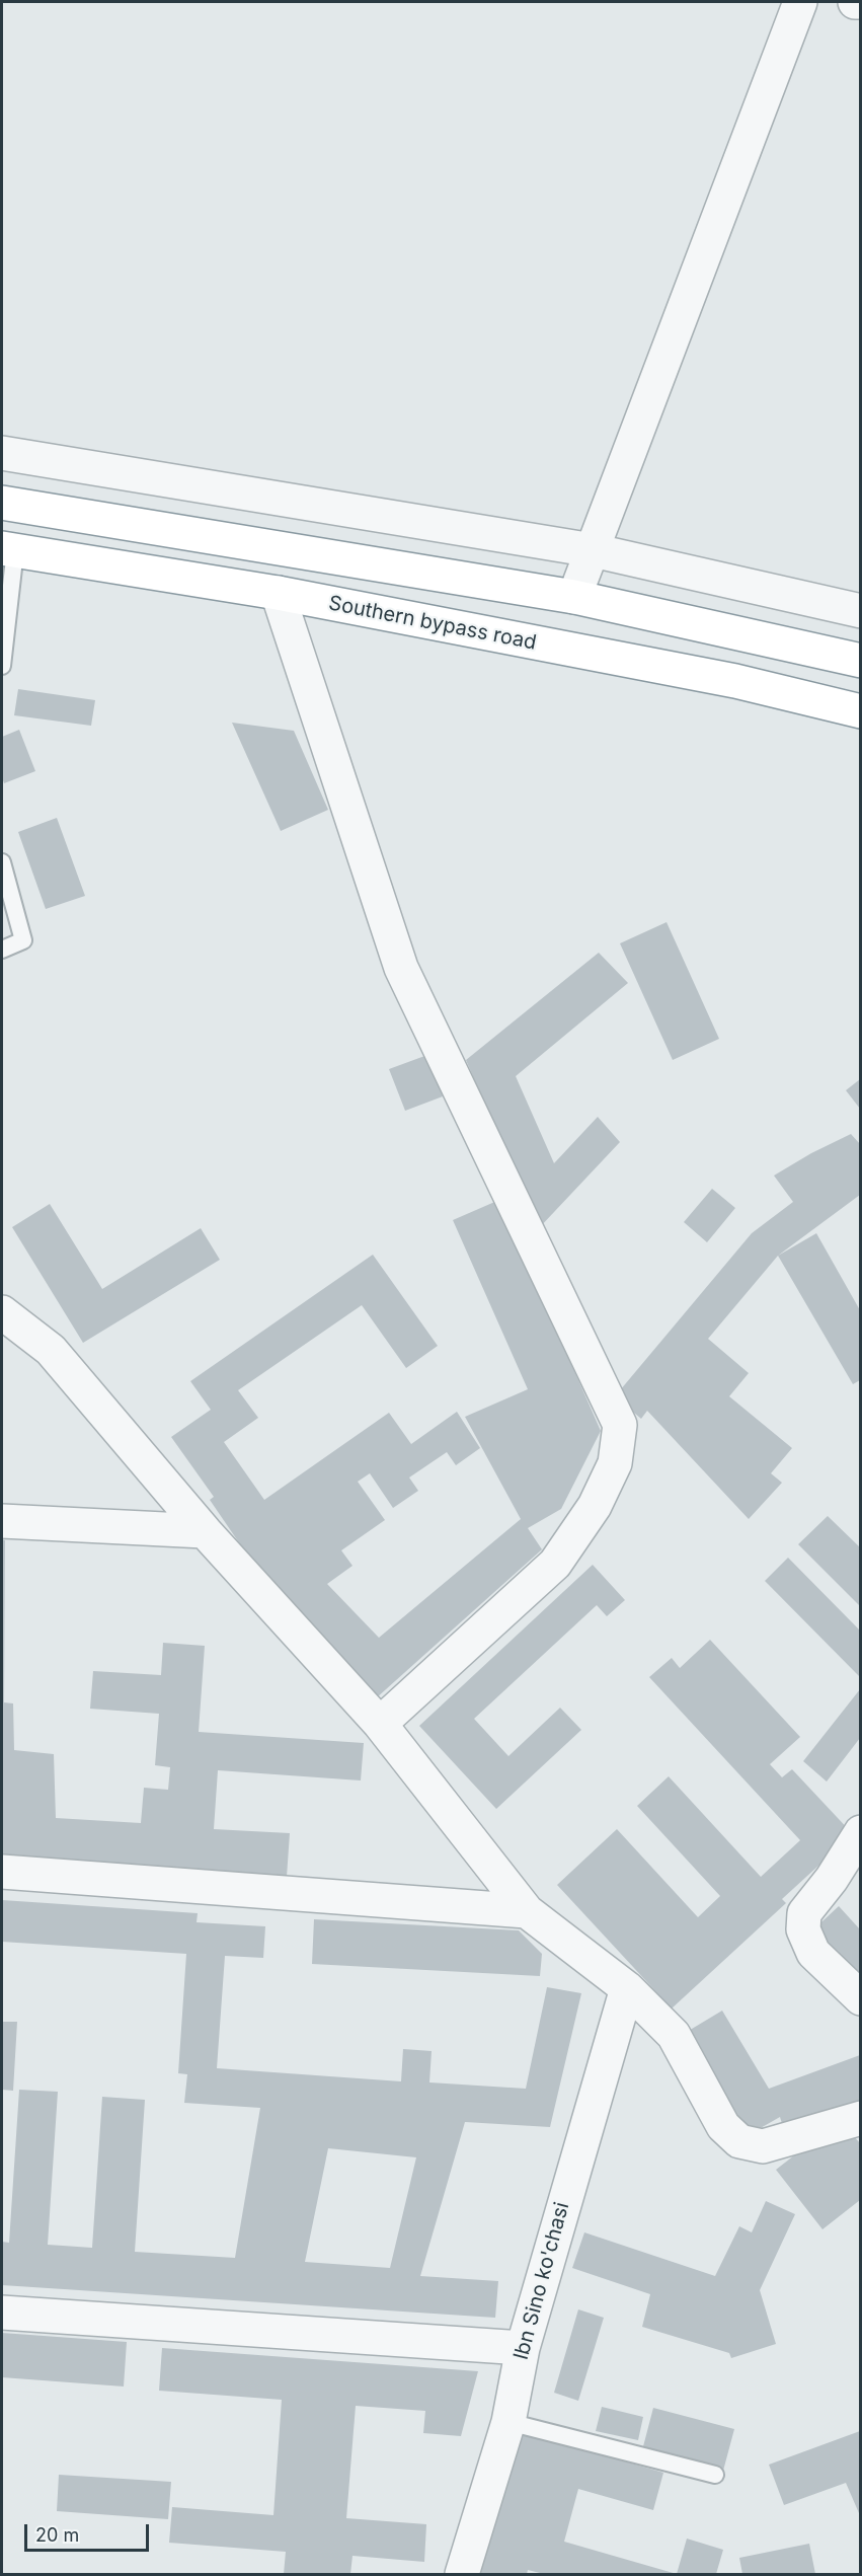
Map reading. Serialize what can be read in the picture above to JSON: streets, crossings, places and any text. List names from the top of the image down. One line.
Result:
{"streets":{"highway":["Southern bypass road"],"street":["Ibn Sino ko'chasi"]},"scale_bar":"20 m"}
